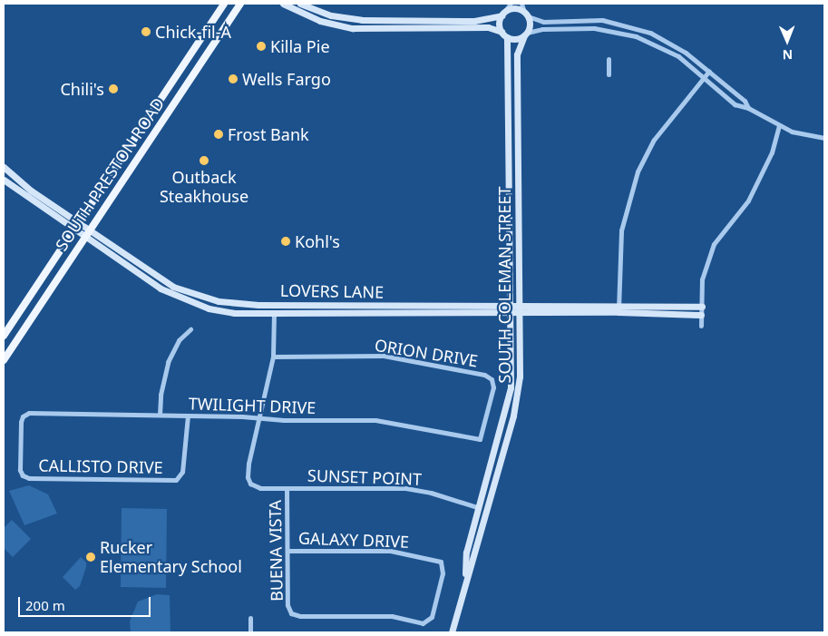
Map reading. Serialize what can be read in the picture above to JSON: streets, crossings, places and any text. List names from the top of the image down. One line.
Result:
{"streets":{"main road":["SOUTH PRESTON ROAD"],"street":["SOUTH COLEMAN STREET","LOVERS LANE","ORION DRIVE","TWILIGHT DRIVE","CALLISTO DRIVE","SUNSET POINT","GALAXY DRIVE","BUENA VISTA"]},"crossings":[["SOUTH PRESTON ROAD","LOVERS LANE"],["SOUTH COLEMAN STREET","LOVERS LANE"],["SOUTH COLEMAN STREET","SUNSET POINT"],["ORION DRIVE","TWILIGHT DRIVE"],["TWILIGHT DRIVE","CALLISTO DRIVE"],["TWILIGHT DRIVE","SUNSET POINT"],["SUNSET POINT","BUENA VISTA"],["GALAXY DRIVE","BUENA VISTA"]],"places":["Chick-fil-A","Killa Pie","Wells Fargo","Chili's","Frost Bank","Outback Steakhouse","Kohl's","Rucker Elementary School"],"scale_bar":"200 m","north":"bottom"}
